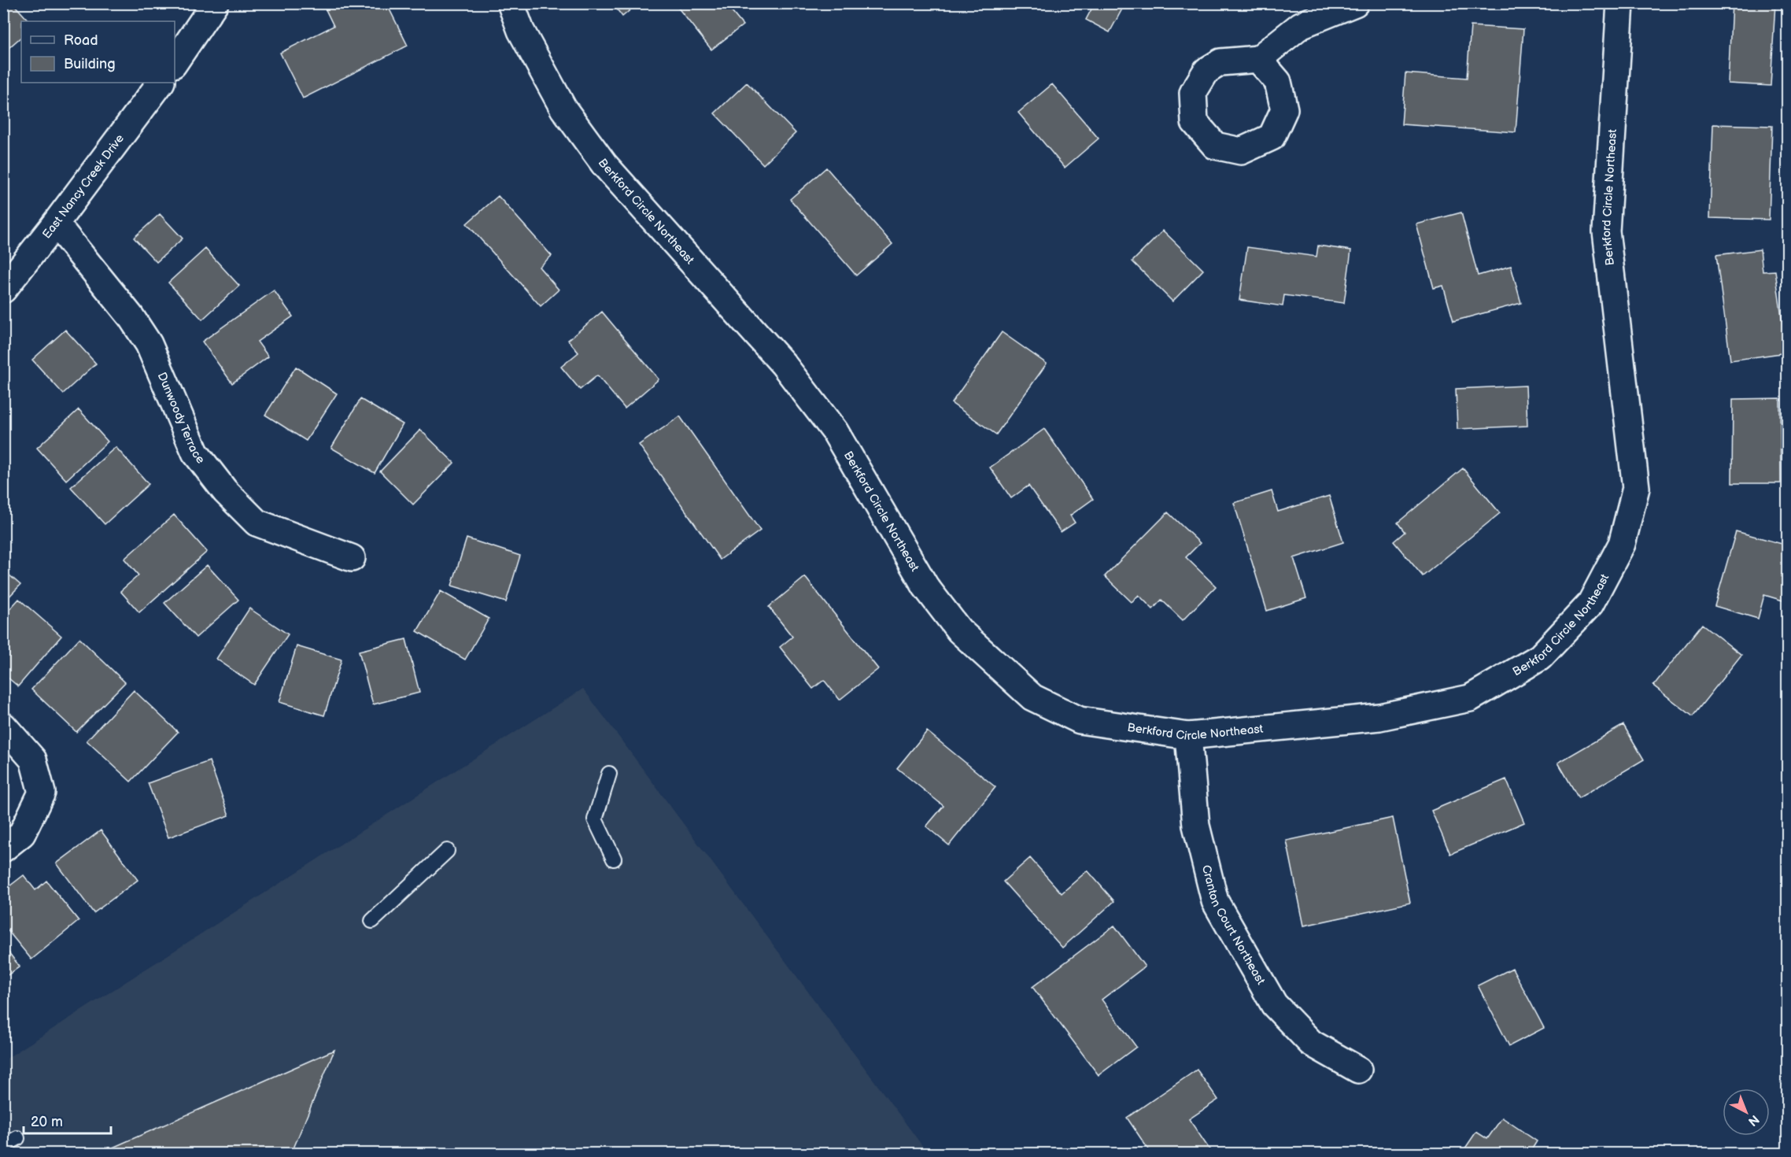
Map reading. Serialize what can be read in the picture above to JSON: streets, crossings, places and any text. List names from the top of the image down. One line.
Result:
{"streets":{"street":["East Nancy Creek Drive","Berkford Circle Northeast","Dunwoody Terrace","Cranton Court Northeast"]},"crossings":[["East Nancy Creek Drive","Dunwoody Terrace"],["Berkford Circle Northeast","Cranton Court Northeast"]],"legend":["Road","Building"],"scale_bar":"20 m","north":"bottom right"}
